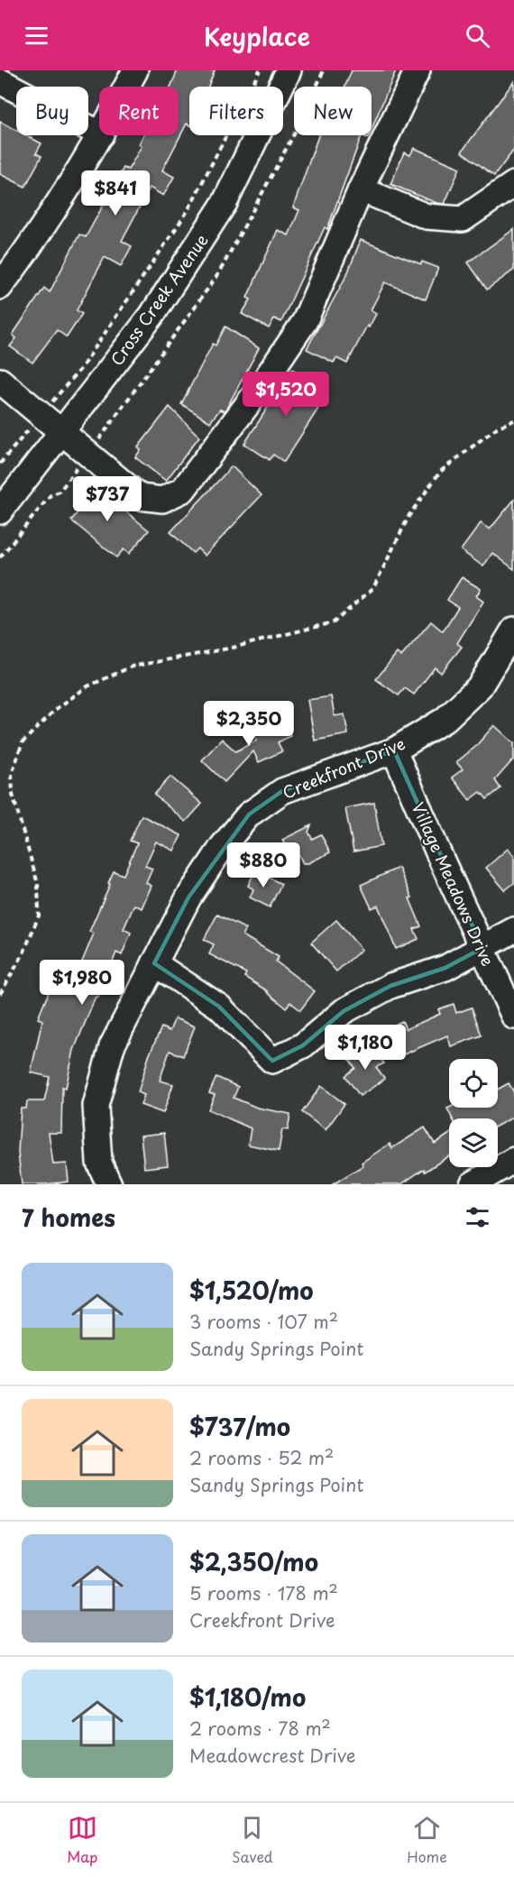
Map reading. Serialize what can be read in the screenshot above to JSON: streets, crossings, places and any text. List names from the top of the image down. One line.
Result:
{"streets":{"street":["Cross Creek Avenue","Creekfront Drive","Village Meadows Drive"]},"crossings":[["Creekfront Drive","Village Meadows Drive"]],"page":{"header":"Keyplace","chip":["Buy","Rent","Filters","New"],"price":["$841","$1,520","$737","$2,350","$880","$1,980","$1,180"],"heading":"7 homes","list":[{"name":"$1,520/mo","note":"3 rooms · 107 m² · Sandy Springs Point"},{"name":"$737/mo","note":"2 rooms · 52 m² · Sandy Springs Point"},{"name":"$2,350/mo","note":"5 rooms · 178 m² · Creekfront Drive"},{"name":"$1,180/mo","note":"2 rooms · 78 m² · Meadowcrest Drive"}],"tabs":["Map","Saved","Home"]}}
